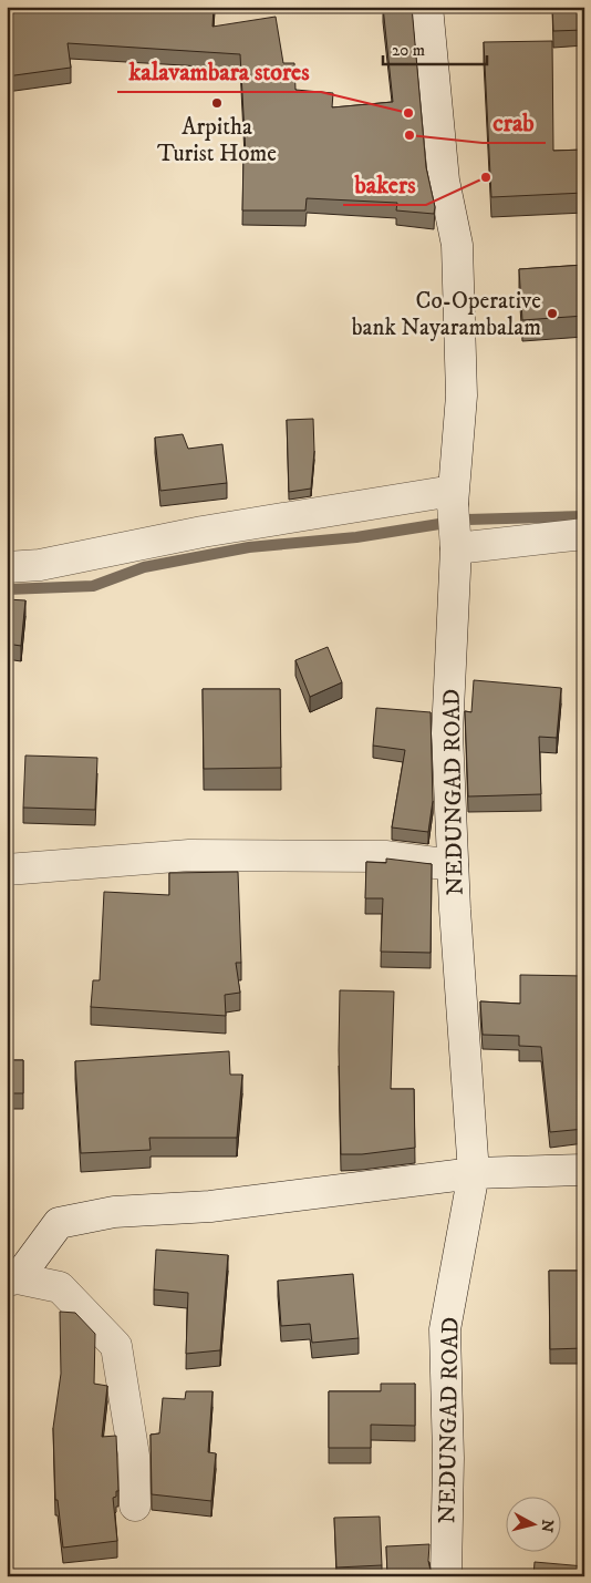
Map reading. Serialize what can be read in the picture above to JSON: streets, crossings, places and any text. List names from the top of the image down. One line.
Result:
{"streets":{"street":["NEDUNGAD ROAD"]},"places":["Arpitha Turist Home","kalavambara stores","crab","bakers","Co-Operative bank Nayarambalam"],"scale_bar":"20 m","north":"right"}
